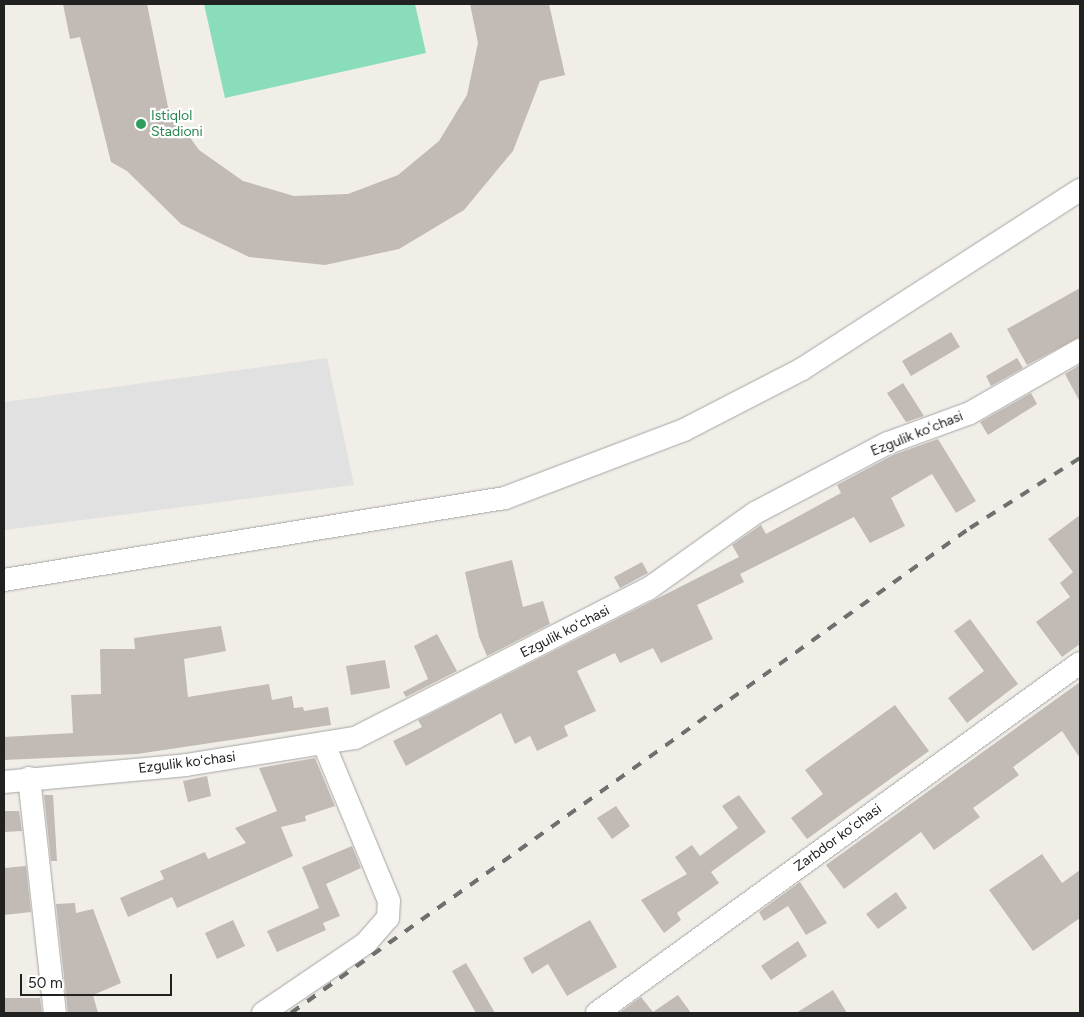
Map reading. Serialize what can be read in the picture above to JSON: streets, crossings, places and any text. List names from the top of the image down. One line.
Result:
{"streets":{"street":["Ezgulik koʻchasi","Zarbdor koʻchasi"]},"places":["Istiqlol Stadioni"],"scale_bar":"50 m"}
